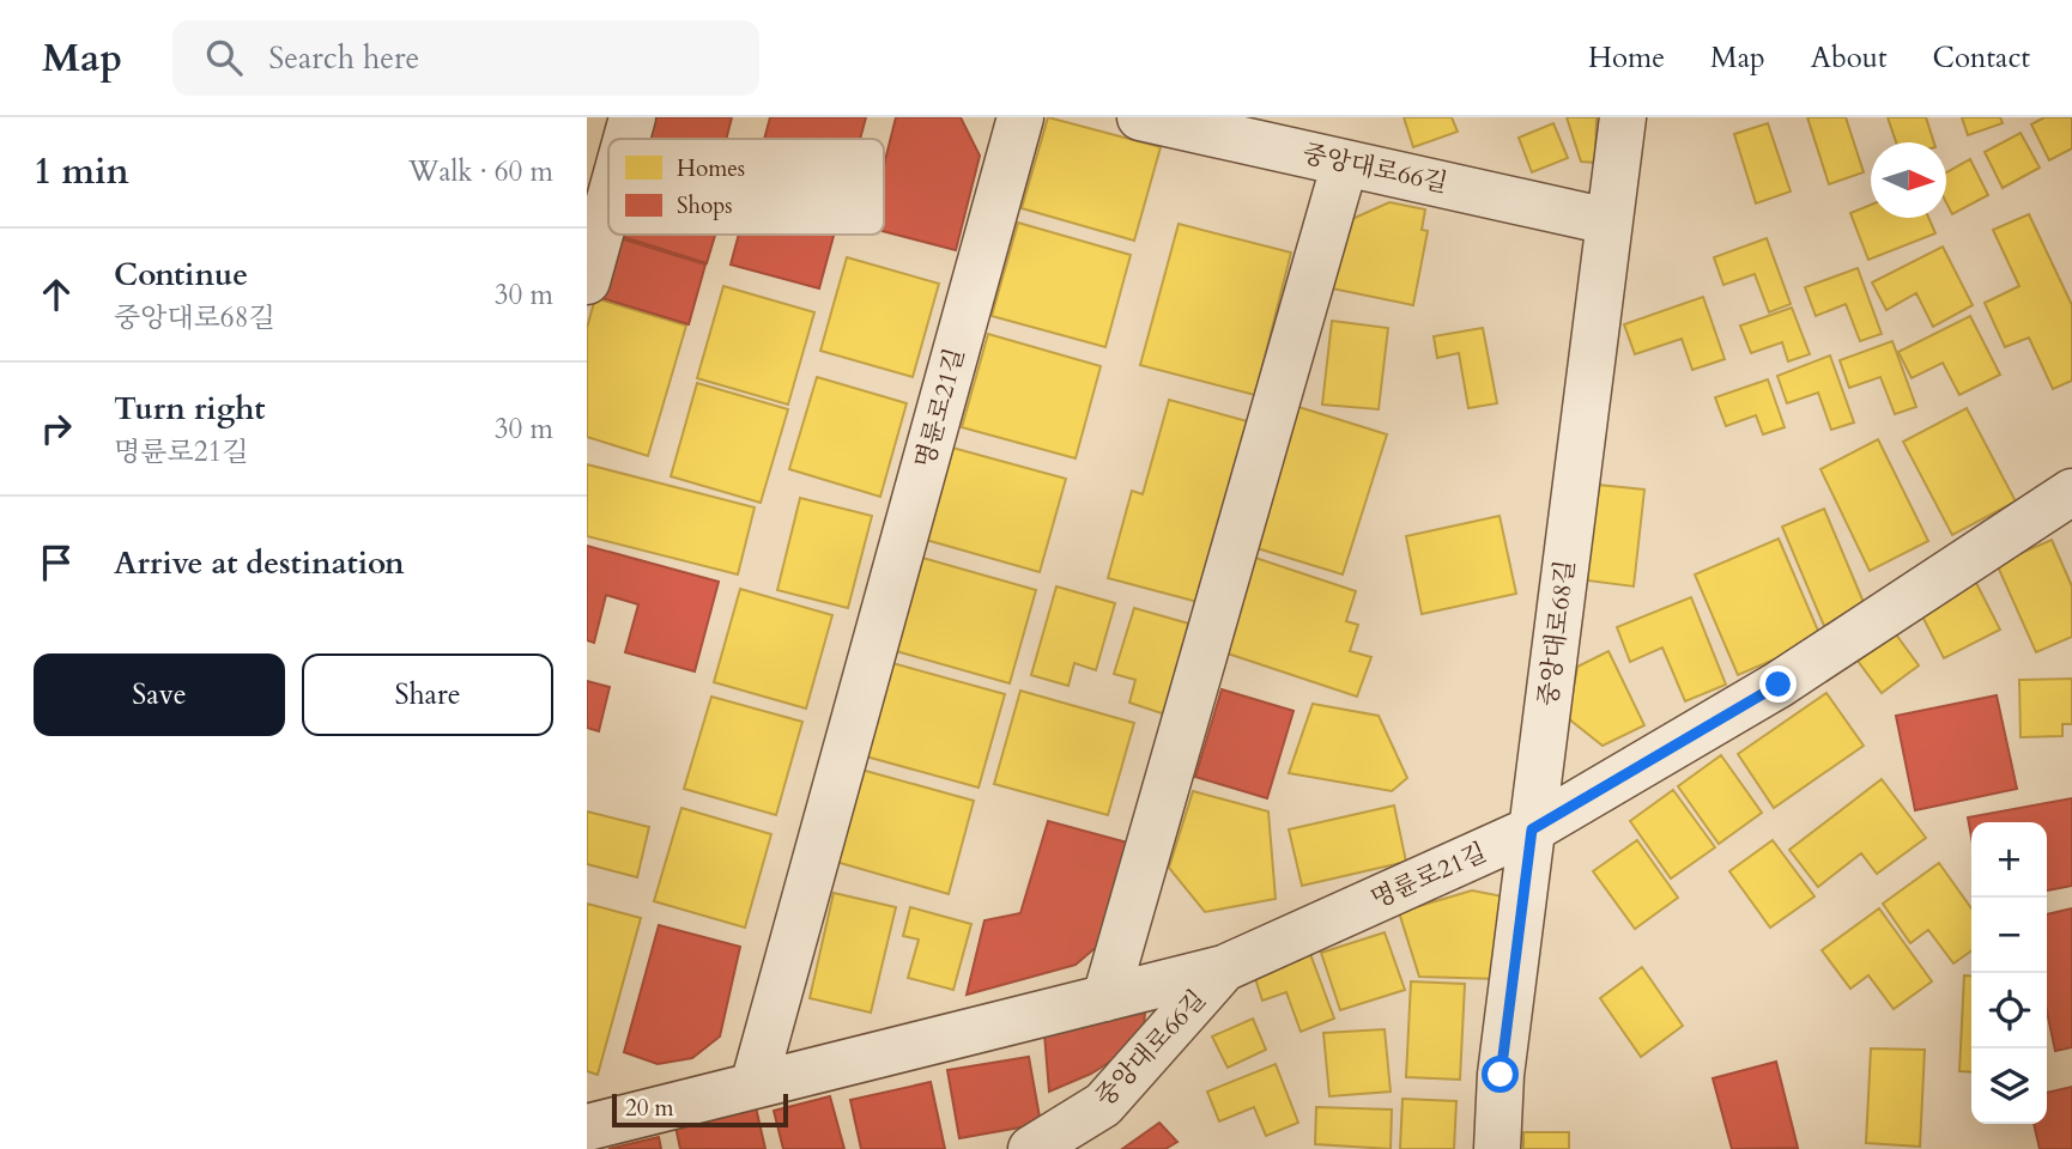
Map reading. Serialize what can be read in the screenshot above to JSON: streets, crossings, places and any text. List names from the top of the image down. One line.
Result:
{"streets":{"street":["중앙대로66길","명륜로21길","중앙대로68길"]},"crossings":[["중앙대로66길","명륜로21길"],["중앙대로66길","중앙대로68길"],["명륜로21길","중앙대로68길"]],"legend":["Homes","Shops"],"scale_bar":"20 m","north":"right","page":{"header":"Map","search":"Search here","nav":["Home","Map","About","Contact"],"heading":["1 min","Walk · 60 m"],"list":[["Continue","중앙대로68길","30 m"],["Turn right","명륜로21길","30 m"],"Arrive at destination"],"buttons":["Save","Share"],"map_buttons":["+","−"],"scale":"20 m"}}
